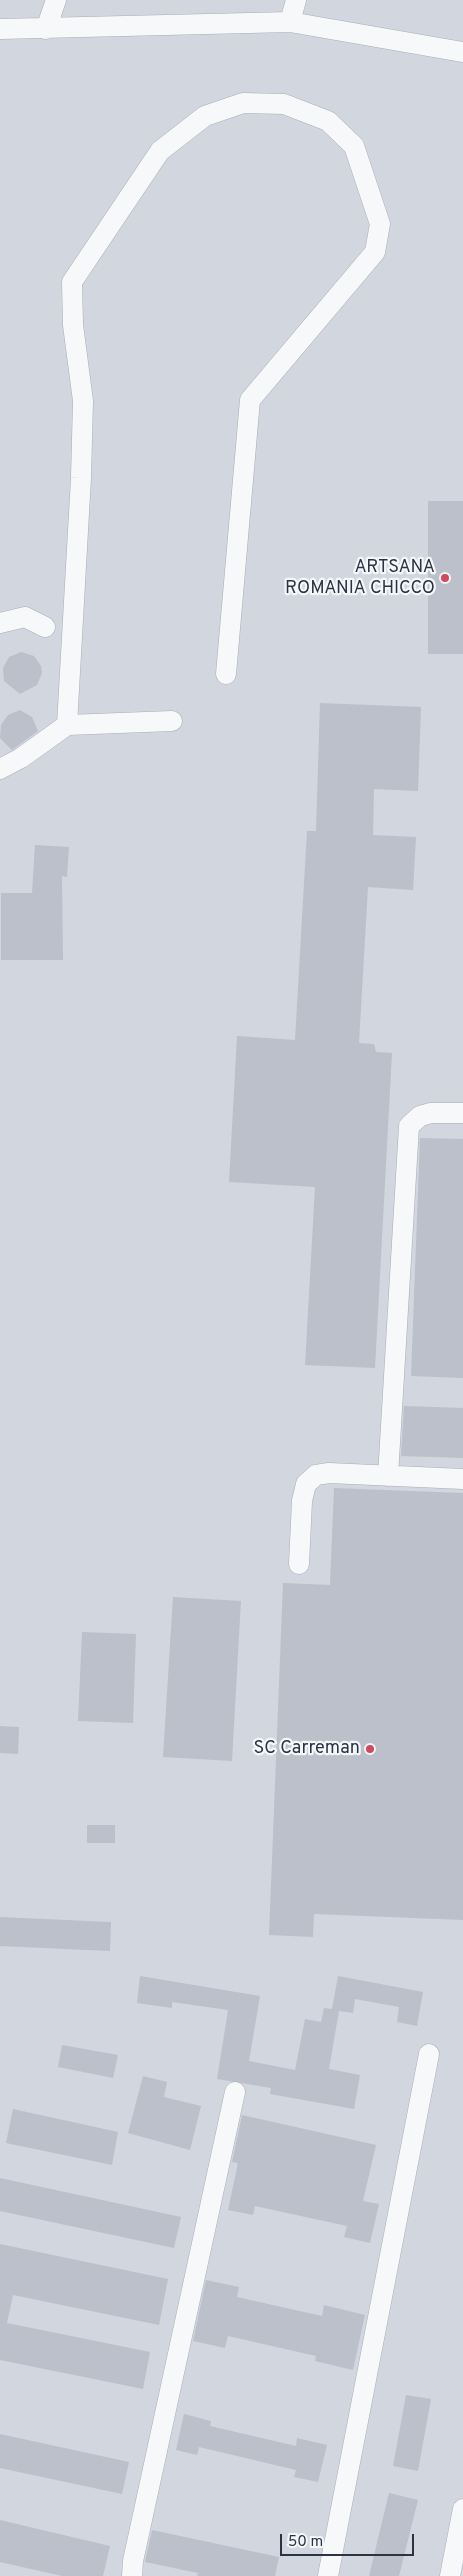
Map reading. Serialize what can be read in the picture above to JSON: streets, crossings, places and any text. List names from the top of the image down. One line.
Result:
{"places":["ARTSANA ROMANIA CHICCO","SC Carreman"],"scale_bar":"50 m"}
